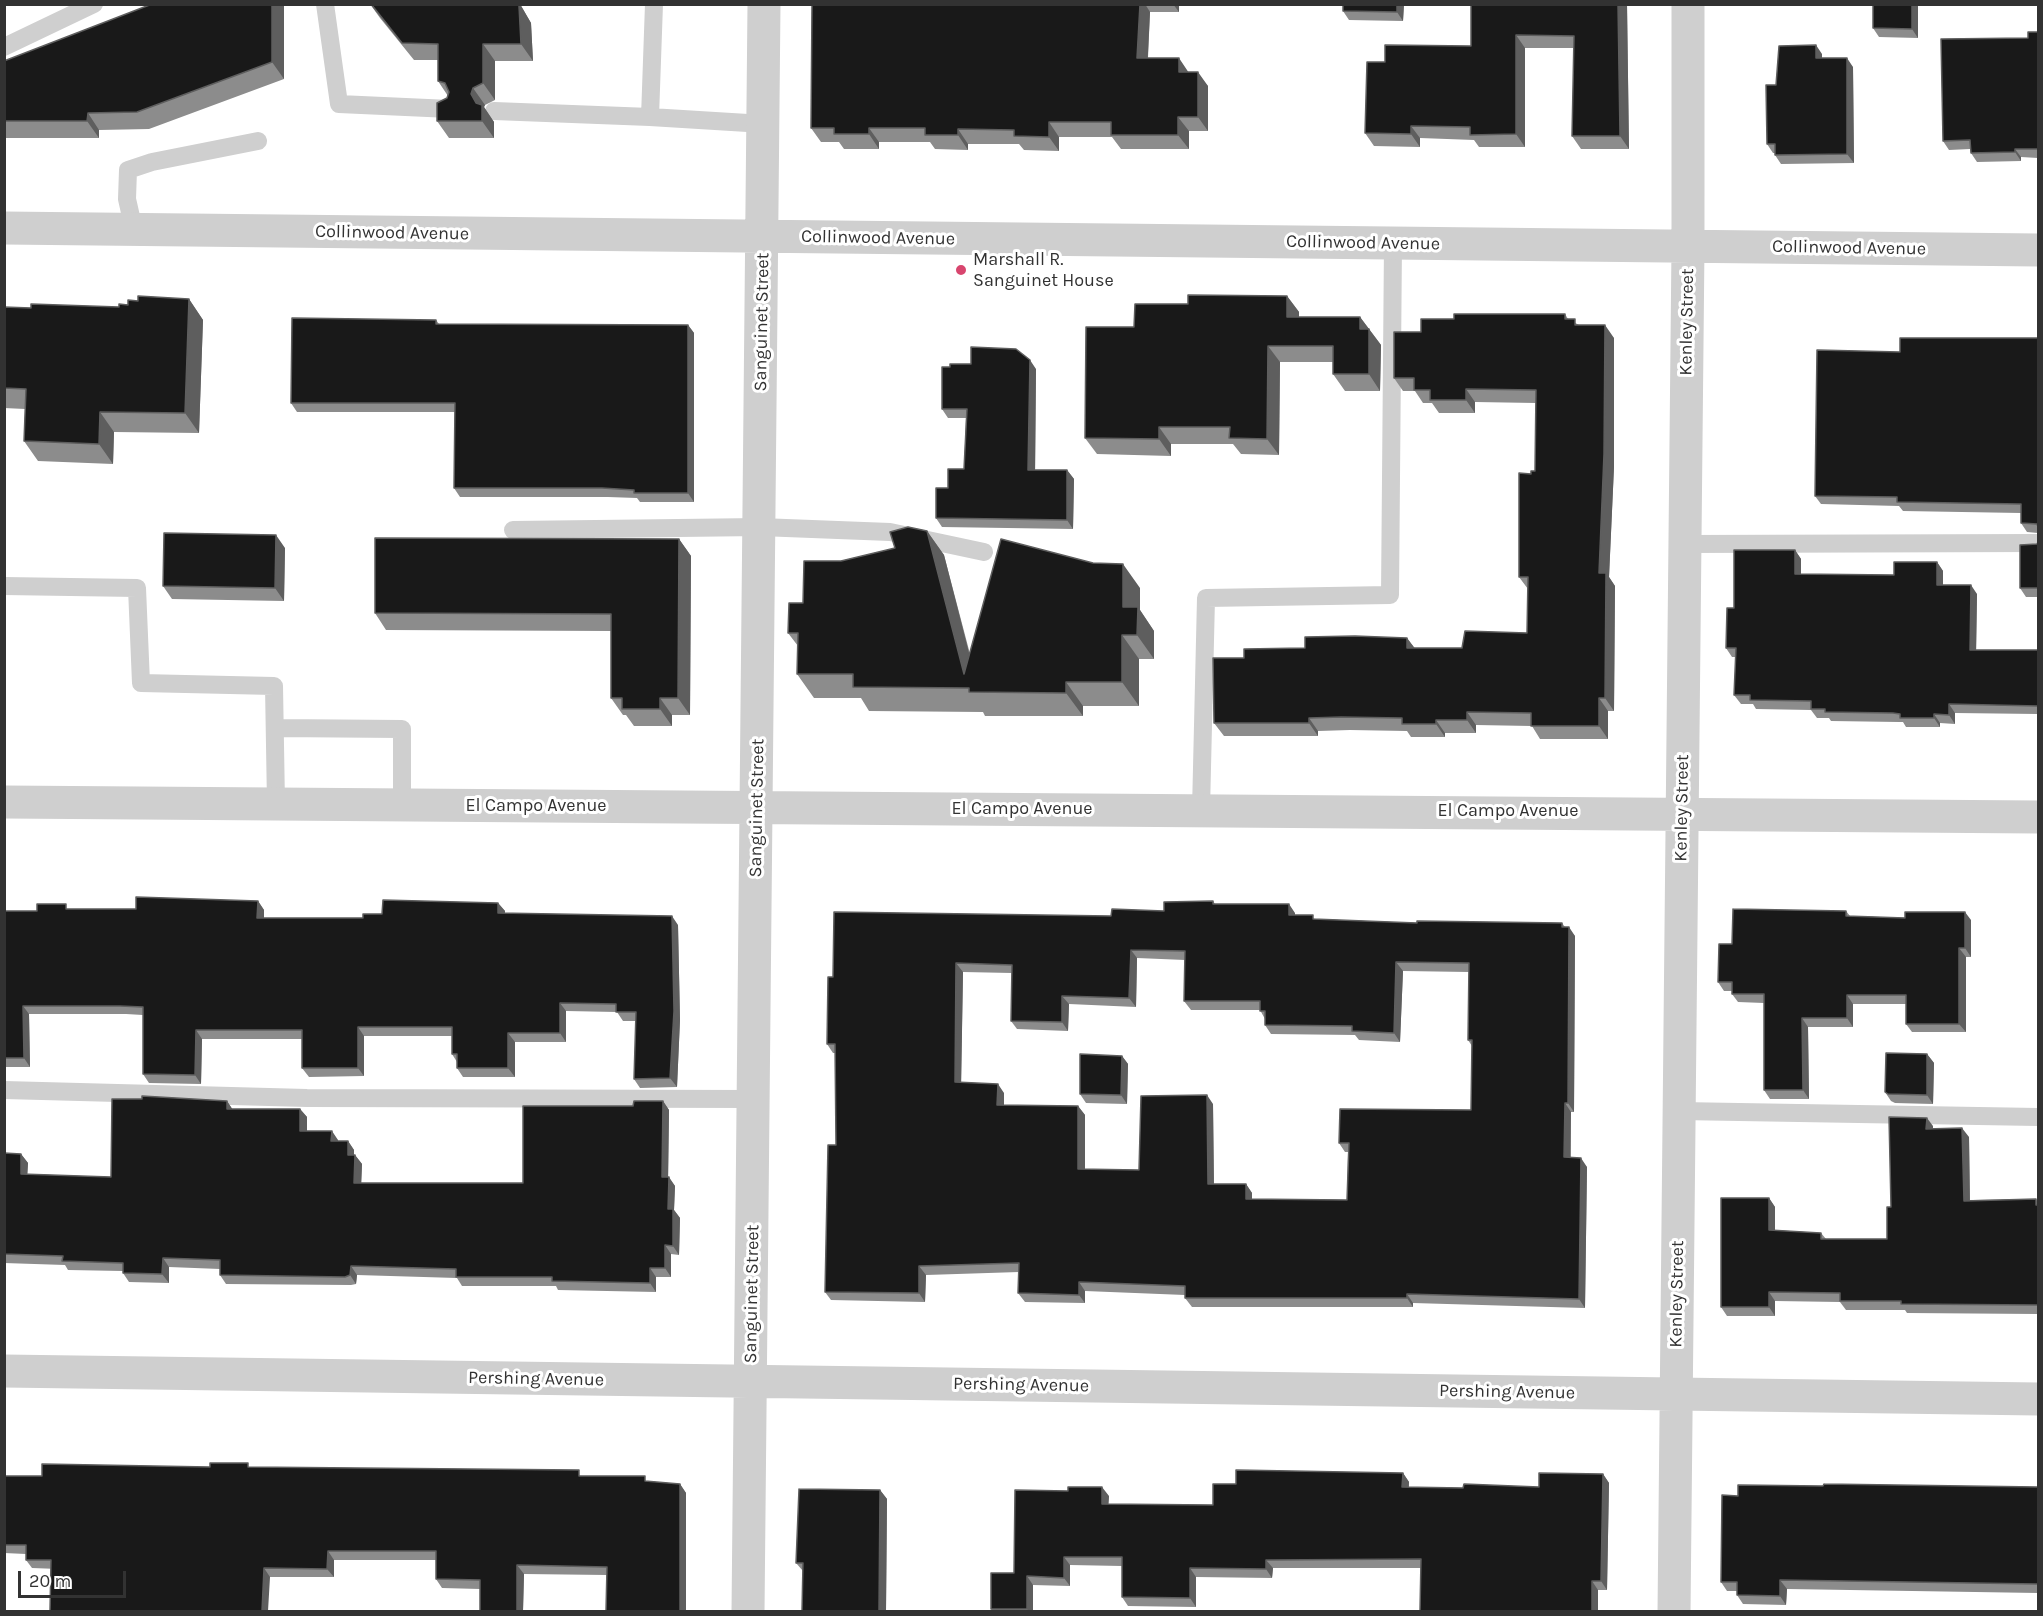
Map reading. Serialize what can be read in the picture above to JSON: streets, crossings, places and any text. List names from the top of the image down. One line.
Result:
{"streets":{"street":["Collinwood Avenue","Sanguinet Street","Kenley Street","El Campo Avenue","Pershing Avenue"]},"crossings":[["Collinwood Avenue","Sanguinet Street"],["Collinwood Avenue","Kenley Street"],["Sanguinet Street","El Campo Avenue"],["Sanguinet Street","Pershing Avenue"],["Kenley Street","El Campo Avenue"],["Kenley Street","Pershing Avenue"]],"places":["Marshall R. Sanguinet House"],"scale_bar":"20 m"}
